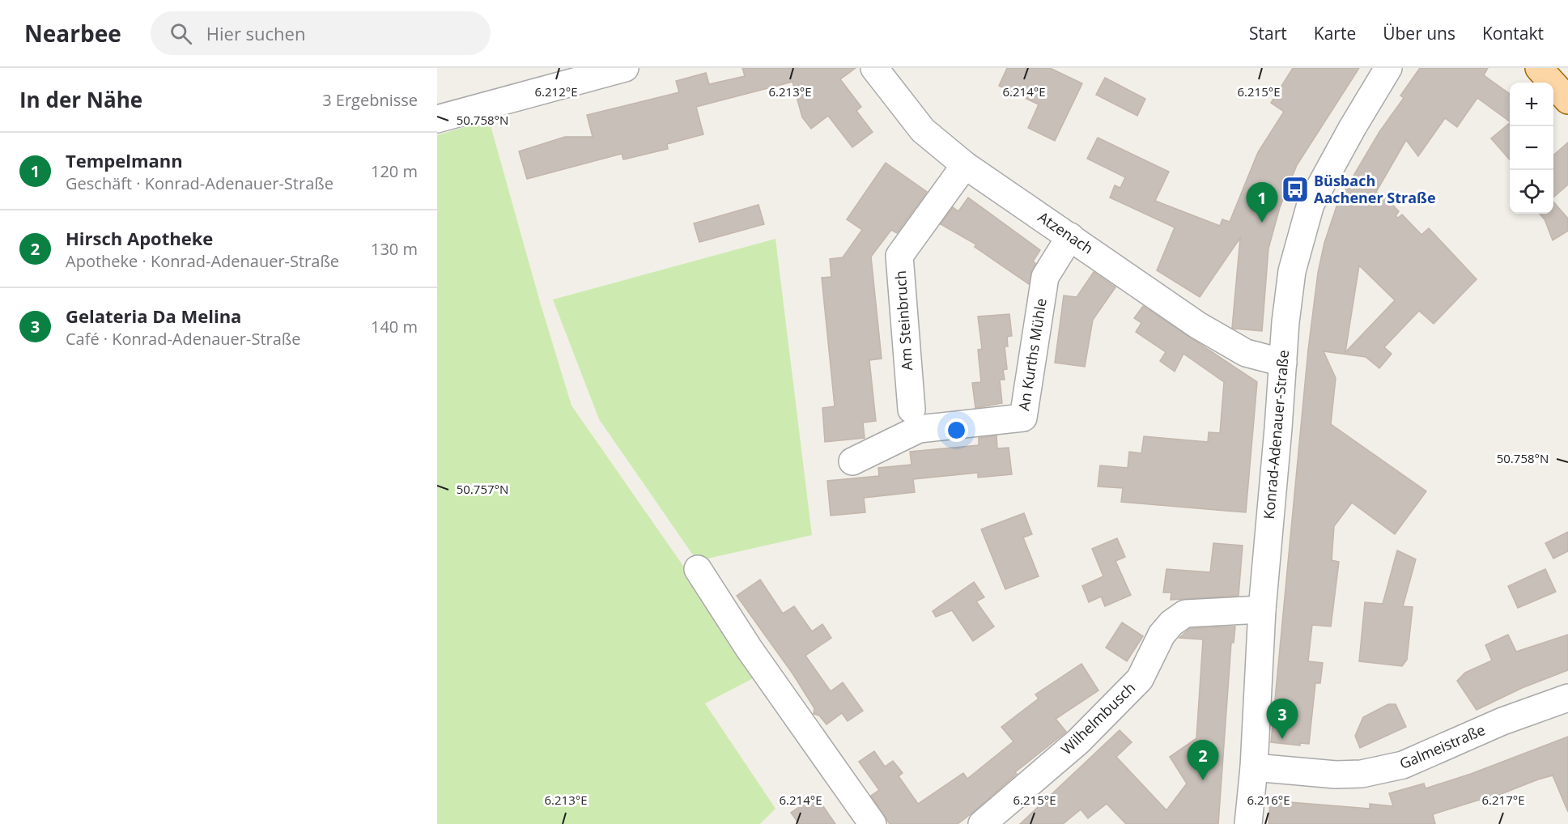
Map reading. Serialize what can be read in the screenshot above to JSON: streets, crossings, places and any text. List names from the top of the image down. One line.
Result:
{"streets":{"street":["Atzenach","Am Steinbruch","An Kurths Mühle","Konrad-Adenauer-Straße","Wilhelmbusch","Galmeistraße"]},"crossings":[["Atzenach","Am Steinbruch"],["Atzenach","An Kurths Mühle"],["Atzenach","Konrad-Adenauer-Straße"],["Konrad-Adenauer-Straße","Wilhelmbusch"],["Konrad-Adenauer-Straße","Galmeistraße"]],"places":{"bus stop":["Büsbach Aachener Straße"]},"page":{"header":"Nearbee","search":"Hier suchen","nav":["Start","Karte","Über uns","Kontakt"],"heading":["In der Nähe","3 Ergebnisse"],"map_buttons":["+","−"],"list":[{"mark":"1","name":"Tempelmann","note":"Geschäft · Konrad-Adenauer-Straße","value":"120 m"},{"mark":"2","name":"Hirsch Apotheke","note":"Apotheke · Konrad-Adenauer-Straße","value":"130 m"},{"mark":"3","name":"Gelateria Da Melina","note":"Café · Konrad-Adenauer-Straße","value":"140 m"}],"pins":["1","3","2"]},"coordinates":["6.212°E","6.213°E","6.214°E","6.215°E","50.758°N","50.757°N","6.216°E","6.217°E"]}
